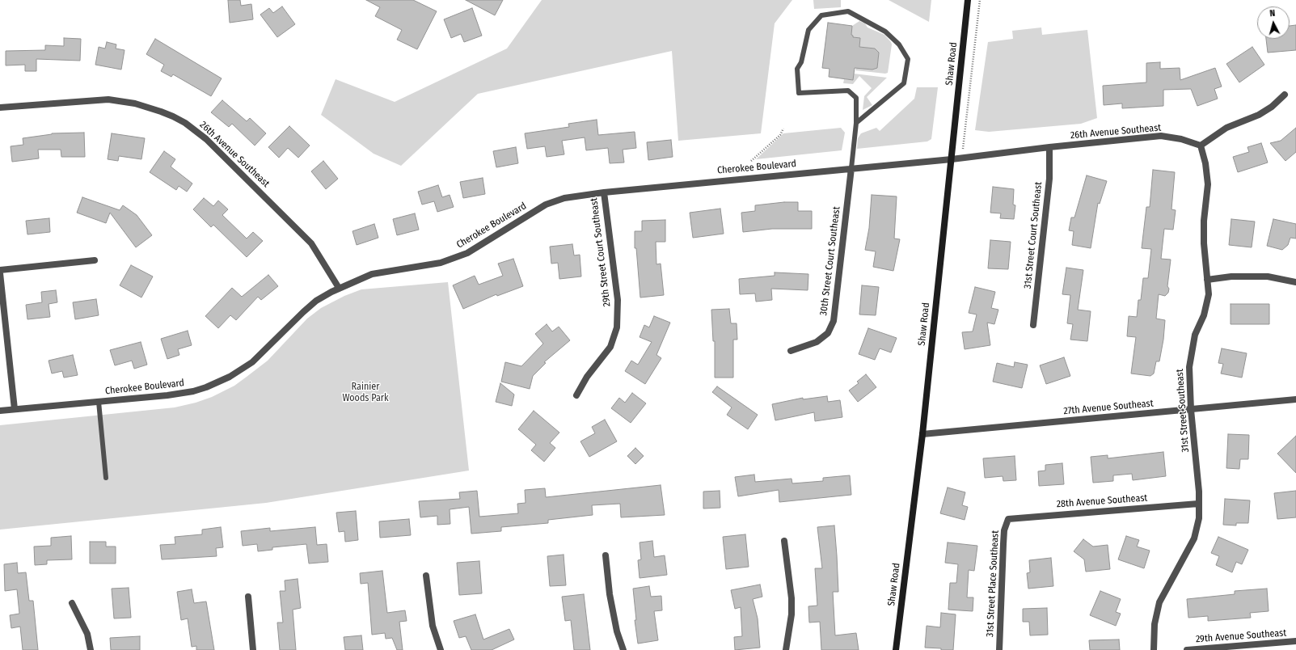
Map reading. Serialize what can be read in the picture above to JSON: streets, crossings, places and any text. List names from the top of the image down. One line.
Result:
{"streets":{"main road":["Shaw Road"],"street":["26th Avenue Southeast","Cherokee Boulevard","31st Street Court Southeast","29th Street Court Southeast","30th Street Court Southeast","27th Avenue Southeast","31st Street Southeast","28th Avenue Southeast","31st Street Place Southeast","29th Avenue Southeast"]},"crossings":[["Shaw Road","26th Avenue Southeast"],["Shaw Road","Cherokee Boulevard"],["Shaw Road","27th Avenue Southeast"],["26th Avenue Southeast","Cherokee Boulevard"],["26th Avenue Southeast","31st Street Court Southeast"],["26th Avenue Southeast","31st Street Southeast"],["Cherokee Boulevard","29th Street Court Southeast"],["Cherokee Boulevard","30th Street Court Southeast"],["27th Avenue Southeast","31st Street Southeast"],["31st Street Southeast","28th Avenue Southeast"],["28th Avenue Southeast","31st Street Place Southeast"]],"parks":["Rainier Woods Park"],"north":"top"}
